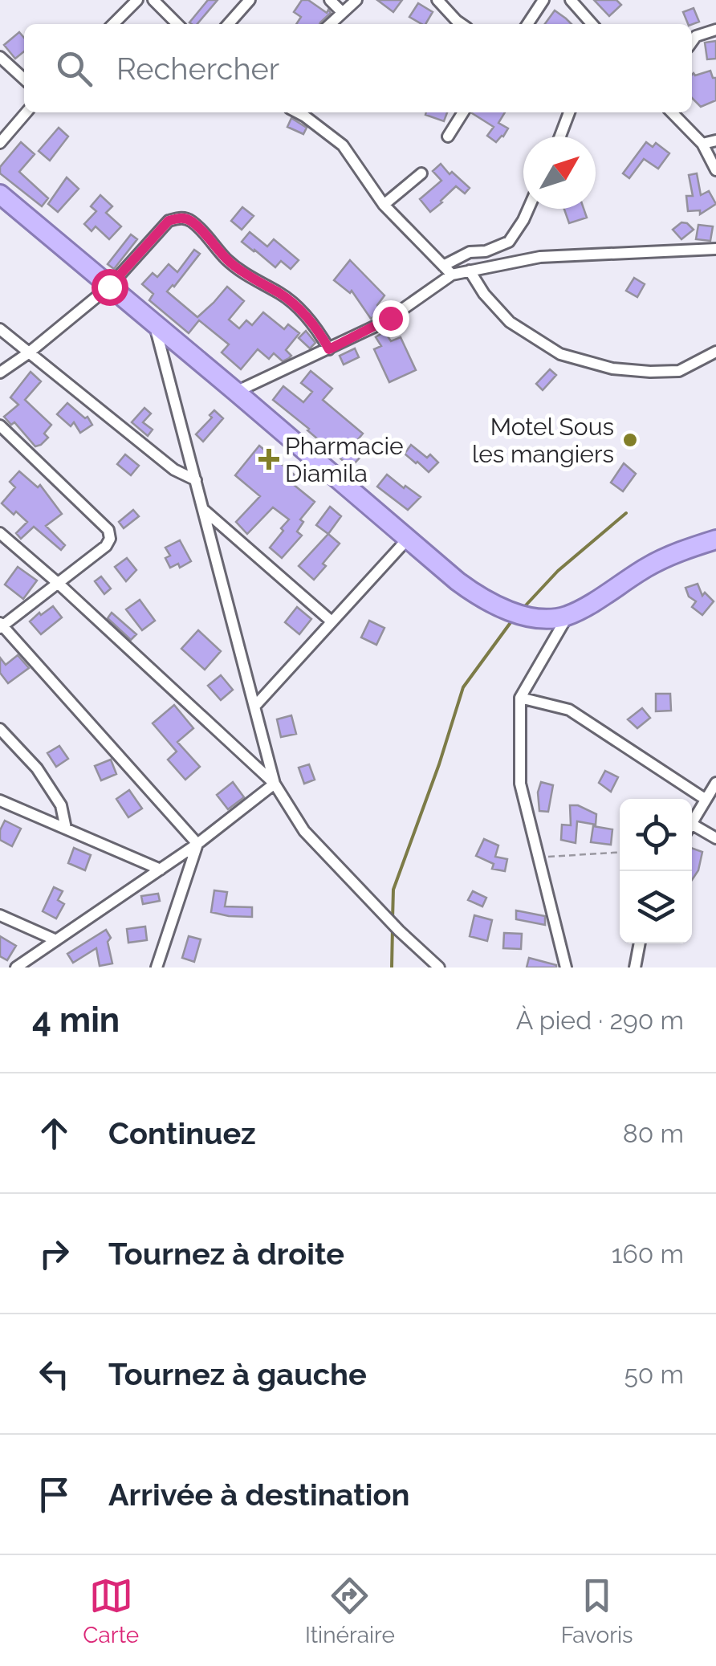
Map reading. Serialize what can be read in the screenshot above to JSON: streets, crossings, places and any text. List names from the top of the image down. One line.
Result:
{"places":{"other":["Motel Sous les mangiers"],"health":["Pharmacie Diamila"]},"north":"top right","page":{"search":"Rechercher","heading":["4 min","À pied · 290 m"],"list":[["Continuez","80 m"],["Tournez à droite","160 m"],["Tournez à gauche","50 m"],"Arrivée à destination"],"nav":["Carte","Itinéraire","Favoris"]}}
